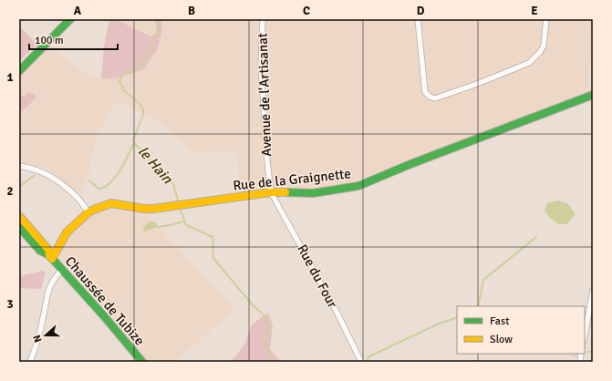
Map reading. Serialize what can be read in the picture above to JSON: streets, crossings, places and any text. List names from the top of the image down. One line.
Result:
{"streets":{"street":["Avenue de l'Artisanat","Rue de la Graignette","Rue du Four","Chaussée de Tubize"]},"crossings":[["Avenue de l'Artisanat","Rue de la Graignette"],["Avenue de l'Artisanat","Rue du Four"],["Rue de la Graignette","Rue du Four"],["Rue de la Graignette","Chaussée de Tubize"]],"water":["le Hain"],"legend":["Fast","Slow"],"scale_bar":"100 m","north":"left","grid":{"columns":["A","B","C","D","E"],"rows":["1","2","3"]}}
